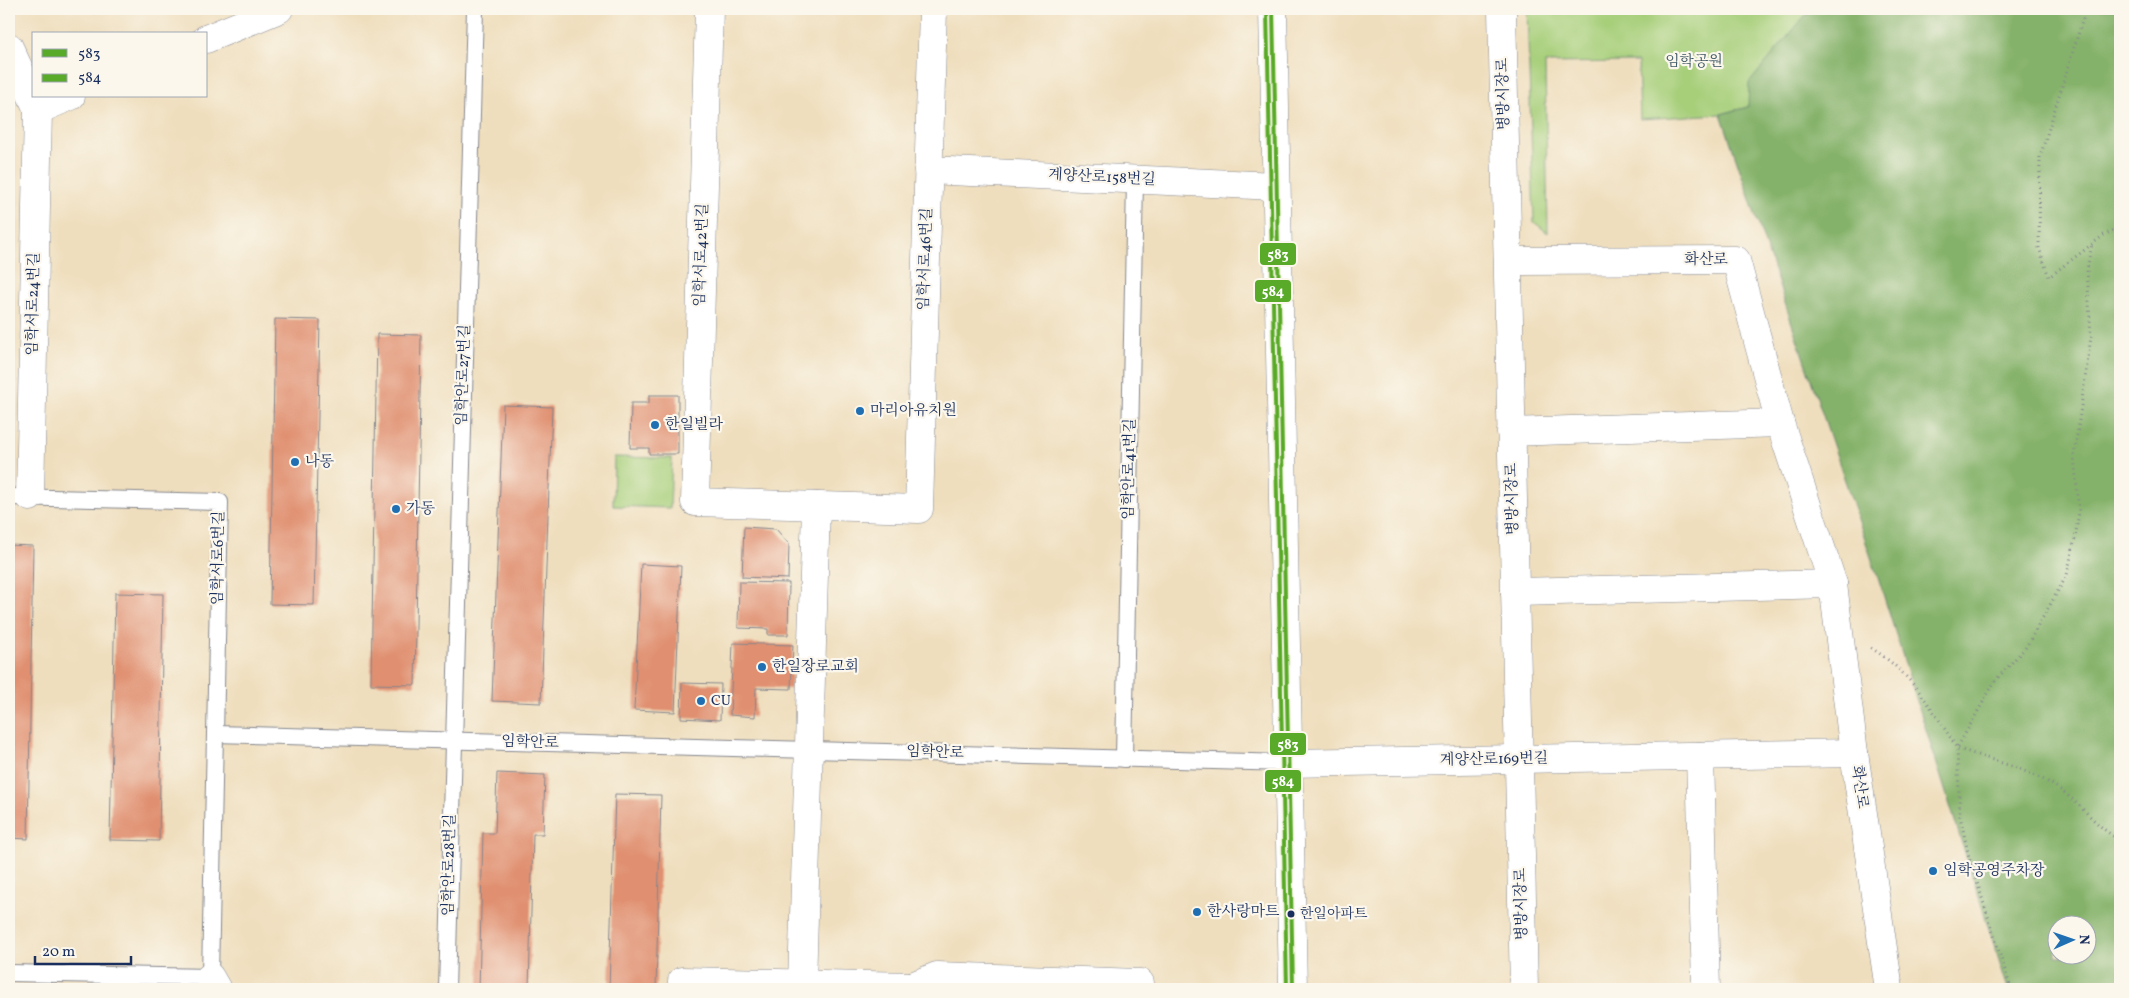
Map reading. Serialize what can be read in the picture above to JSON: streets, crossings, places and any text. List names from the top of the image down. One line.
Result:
{"streets":{"street":["병방시장로","계양산로158번길","임학서로42번길","임학서로46번길","화산로","임학서로24번길","계양산로169번길"],"lane":["임학안로27번길","임학안로41번길","임학서로6번길","임학안로","임학안로28번길"]},"crossings":[["병방시장로","화산로"],["병방시장로","계양산로169번길"],["계양산로158번길","임학서로46번길"],["계양산로158번길","임학안로41번길"],["임학서로42번길","임학서로46번길"],["화산로","계양산로169번길"],["임학서로24번길","임학서로6번길"],["임학안로27번길","임학안로"],["임학안로27번길","임학안로28번길"],["임학안로41번길","임학안로"],["임학서로6번길","임학안로"],["임학안로","계양산로169번길"],["임학안로","임학안로28번길"]],"parks":["임학공원"],"places":["마리아유치원","한일빌라","나동","가동","한일장로교회","CU","임학공영주차장","한사랑마트","한일아파트"],"lines":["transit line 583","transit line 584"],"legend":["583","584"],"scale_bar":"20 m","north":"right"}
